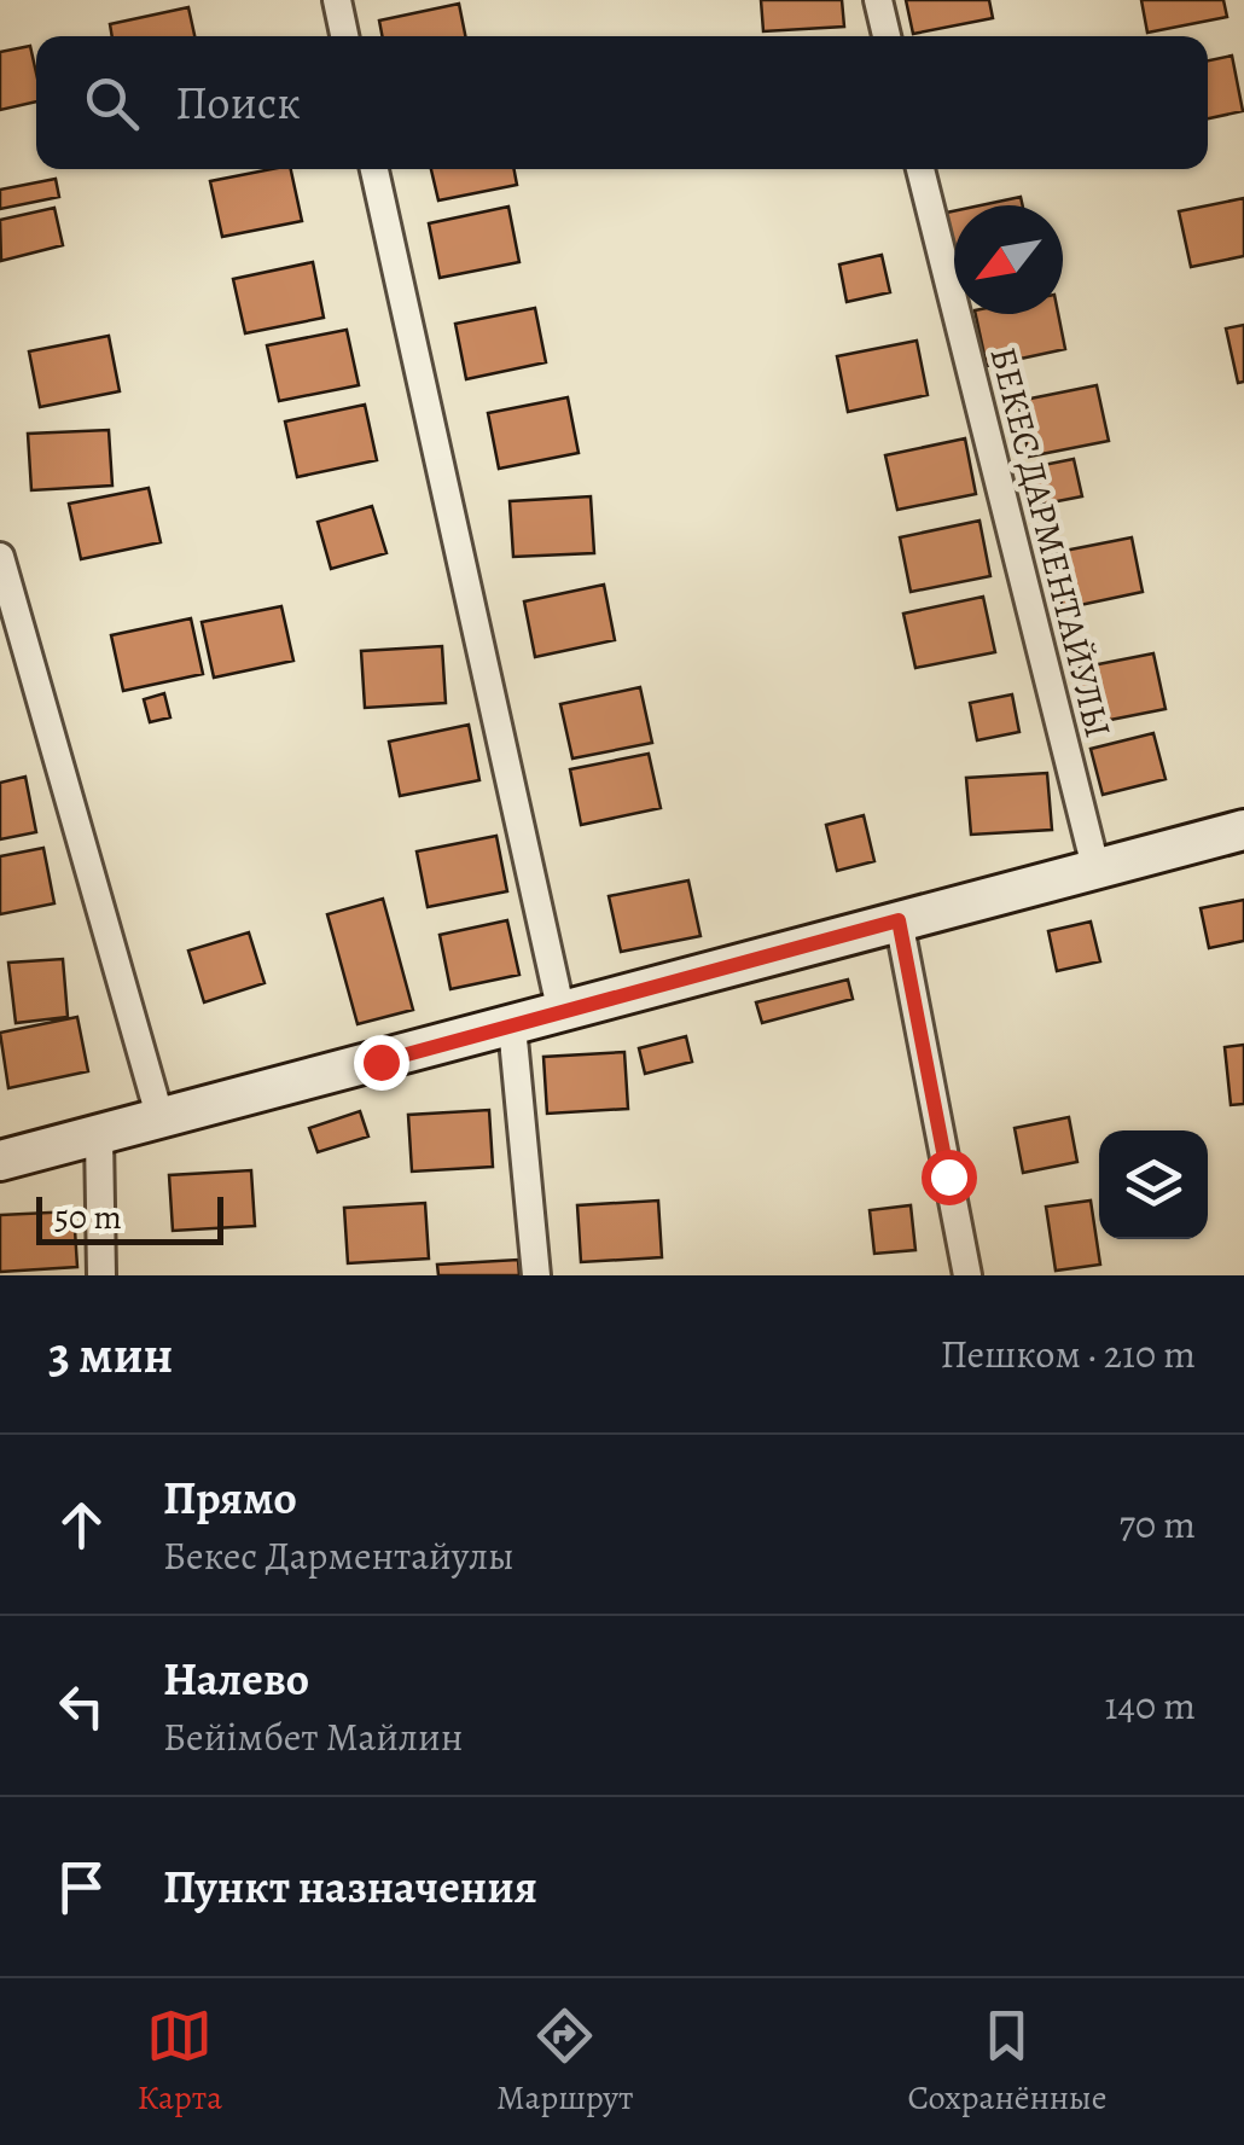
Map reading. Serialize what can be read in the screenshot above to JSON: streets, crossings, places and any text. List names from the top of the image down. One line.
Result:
{"streets":{"street":["БЕКЕС ДАРМЕНТАЙУЛЫ"]},"scale_bar":"50 m","north":"bottom left","page":{"search":"Поиск","scale":"50 m","heading":["3 мин","Пешком · 210 m"],"list":[["Прямо","Бекес Дарментайулы","70 m"],["Налево","Бейімбет Майлин","140 m"],"Пункт назначения"],"nav":["Карта","Маршрут","Сохранённые"]}}
